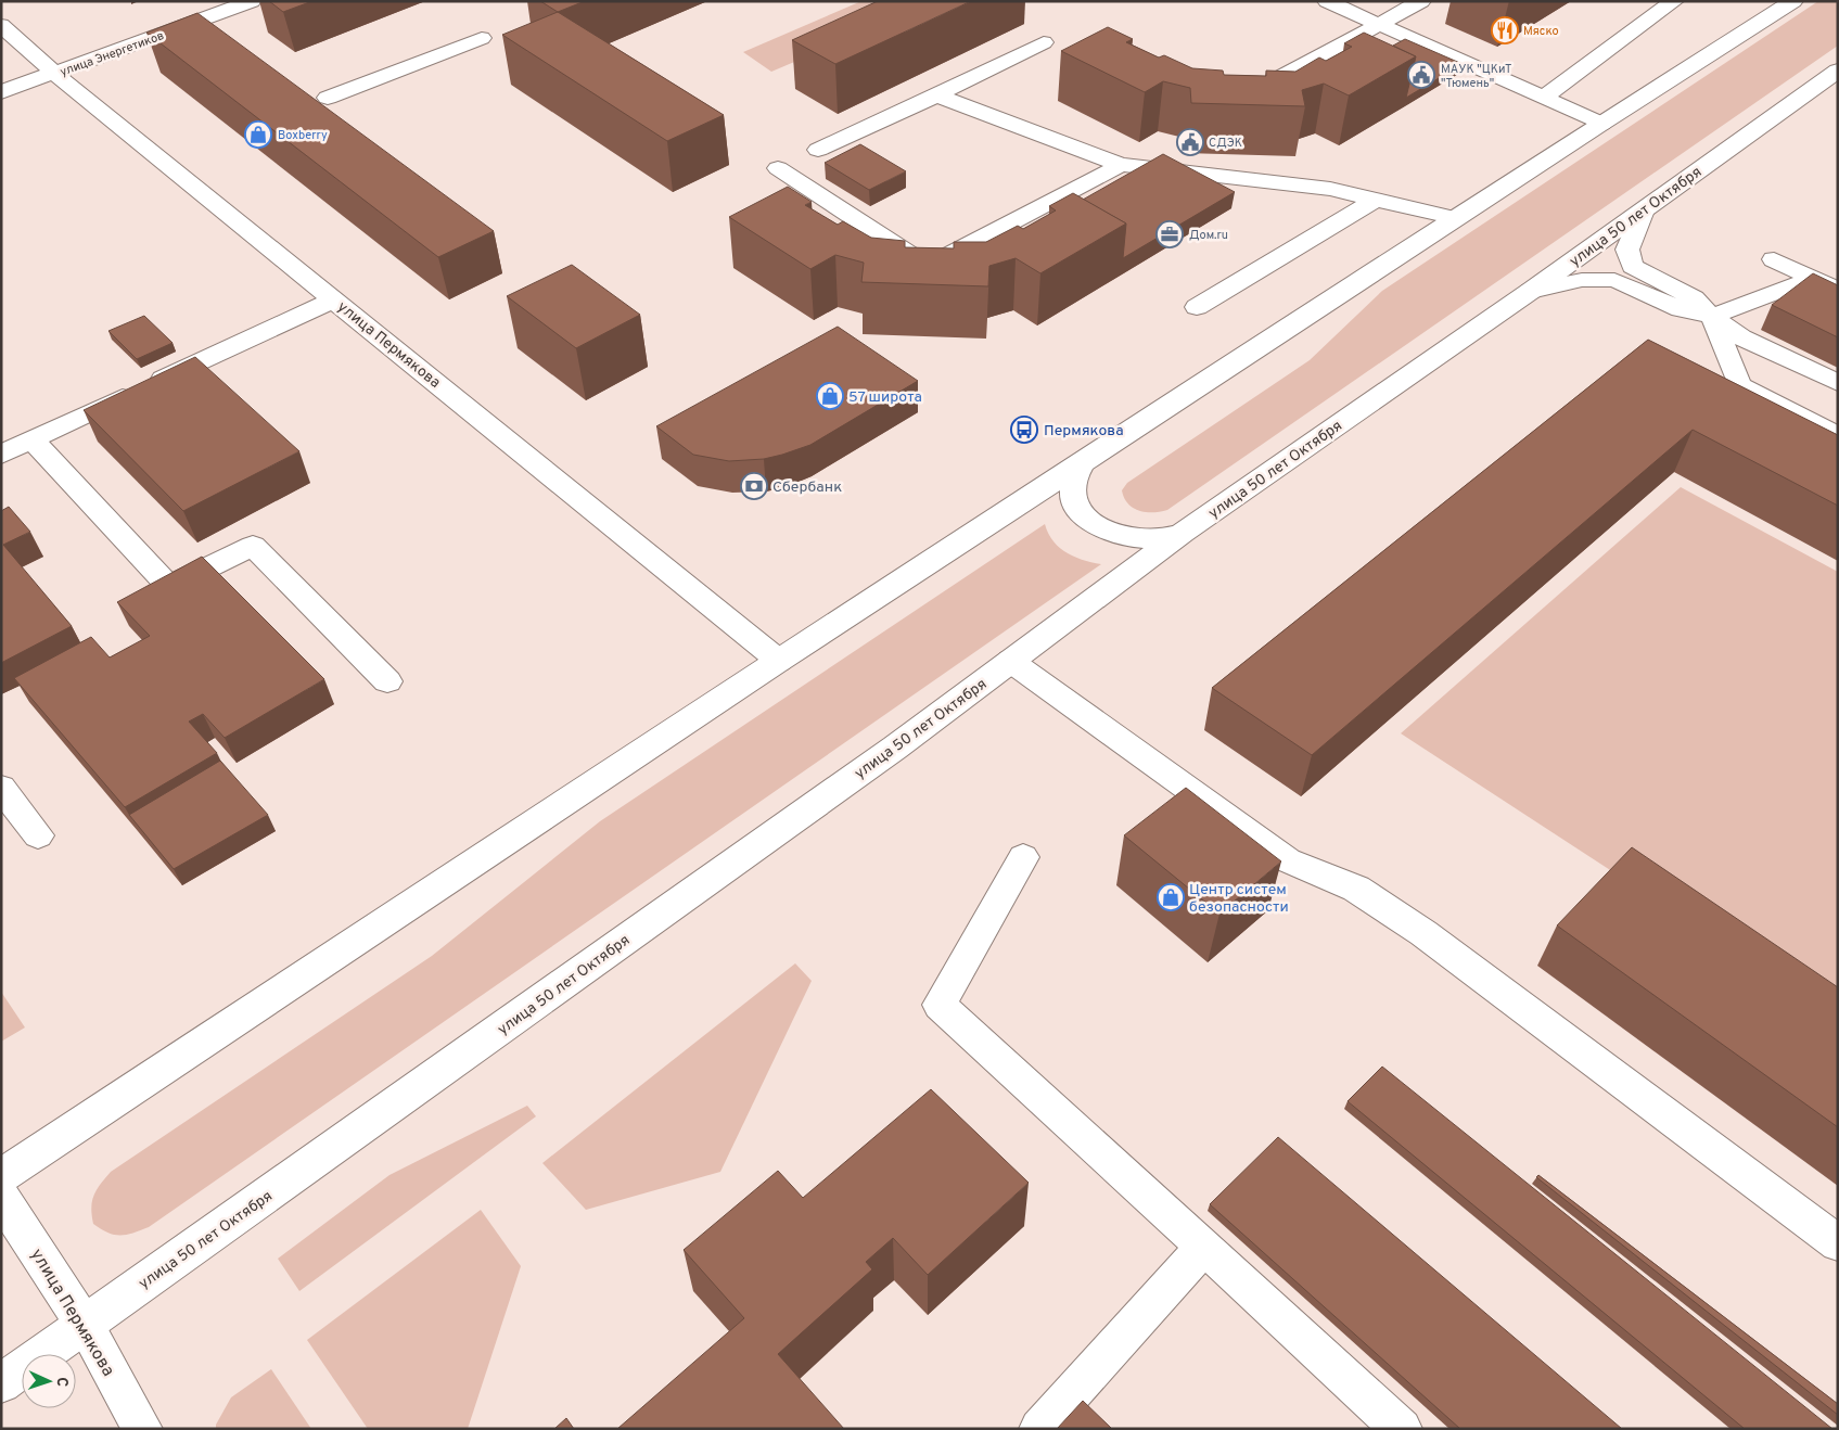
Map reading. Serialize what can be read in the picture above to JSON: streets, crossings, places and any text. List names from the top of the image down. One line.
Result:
{"streets":{"main road":["улица Энергетиков","улица 50 лет Октября","улица Пермякова"]},"crossings":[["улица Энергетиков","улица Пермякова"],["улица 50 лет Октября","улица Пермякова"]],"places":{"restaurant":["Мяско"],"public building":["МАУК \"ЦКиТ \"Тюмень\"","СДЭК"],"shop":["Boxberry","57 широта","Центр систем безопасности"],"office":["Дом.ru"],"bus stop":["Пермякова"],"bank":["Сбербанк"]},"north":"right"}
